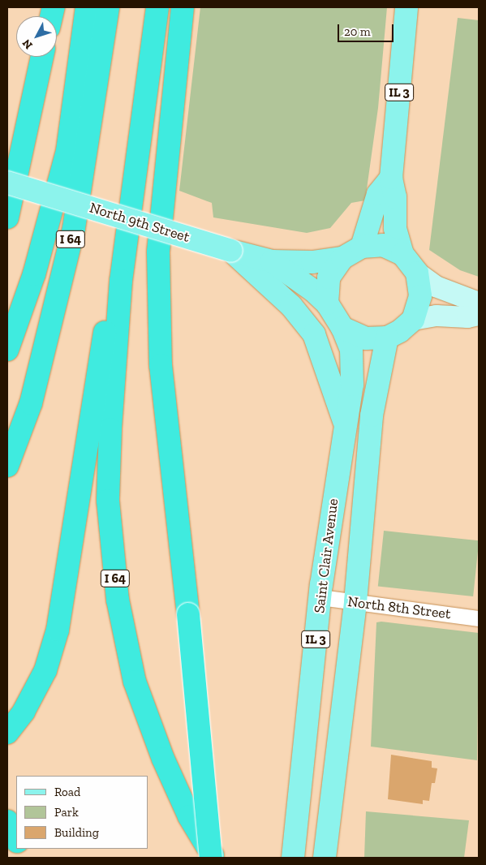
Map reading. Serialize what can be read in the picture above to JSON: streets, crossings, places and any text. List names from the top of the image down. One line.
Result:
{"streets":{"highway":["I 64"],"main road":["IL 3","North 9th Street","Saint Clair Avenue"],"street":["North 8th Street"]},"crossings":[["IL 3","North 9th Street"],["IL 3","Saint Clair Avenue"],["North 9th Street","Saint Clair Avenue"],["Saint Clair Avenue","North 8th Street"]],"legend":["Road","Park","Building"],"scale_bar":"20 m","north":"bottom left"}
